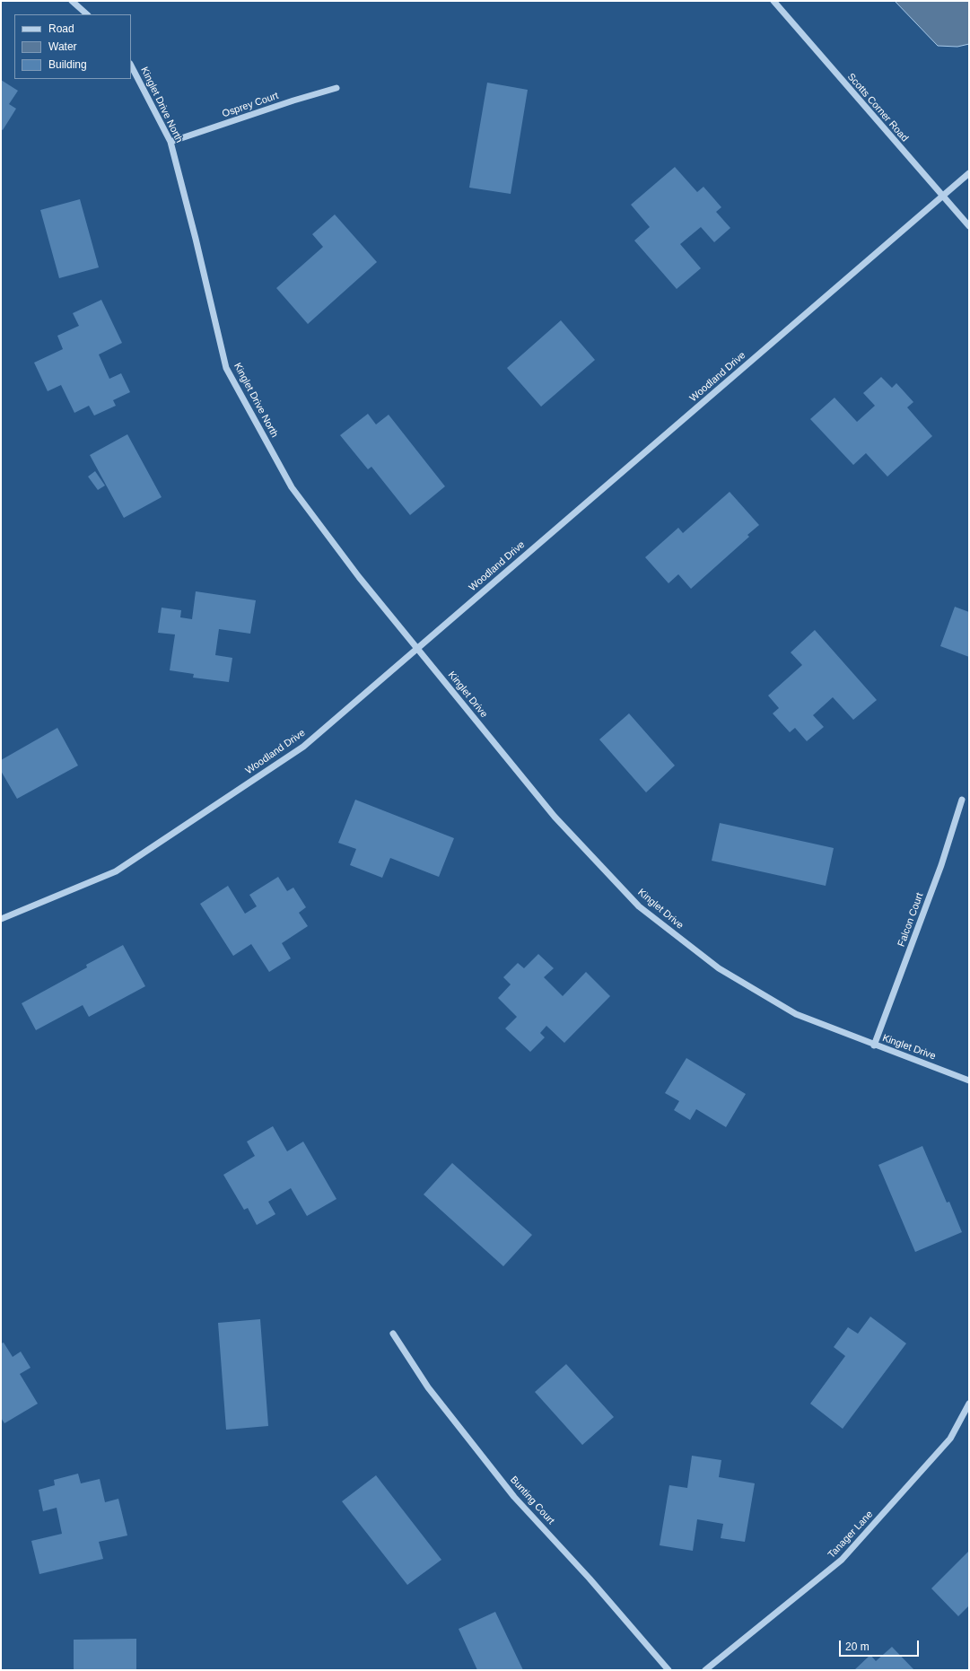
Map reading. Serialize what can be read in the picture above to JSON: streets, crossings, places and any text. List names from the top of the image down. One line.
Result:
{"streets":{"street":["Kinglet Drive North","Osprey Court","Scotts Corner Road","Woodland Drive","Kinglet Drive","Falcon Court","Bunting Court","Tanager Lane"]},"crossings":[["Kinglet Drive North","Osprey Court"],["Kinglet Drive North","Woodland Drive"],["Kinglet Drive North","Kinglet Drive"],["Scotts Corner Road","Woodland Drive"],["Woodland Drive","Kinglet Drive"],["Kinglet Drive","Falcon Court"]],"legend":["Road","Water","Building"],"scale_bar":"20 m"}
